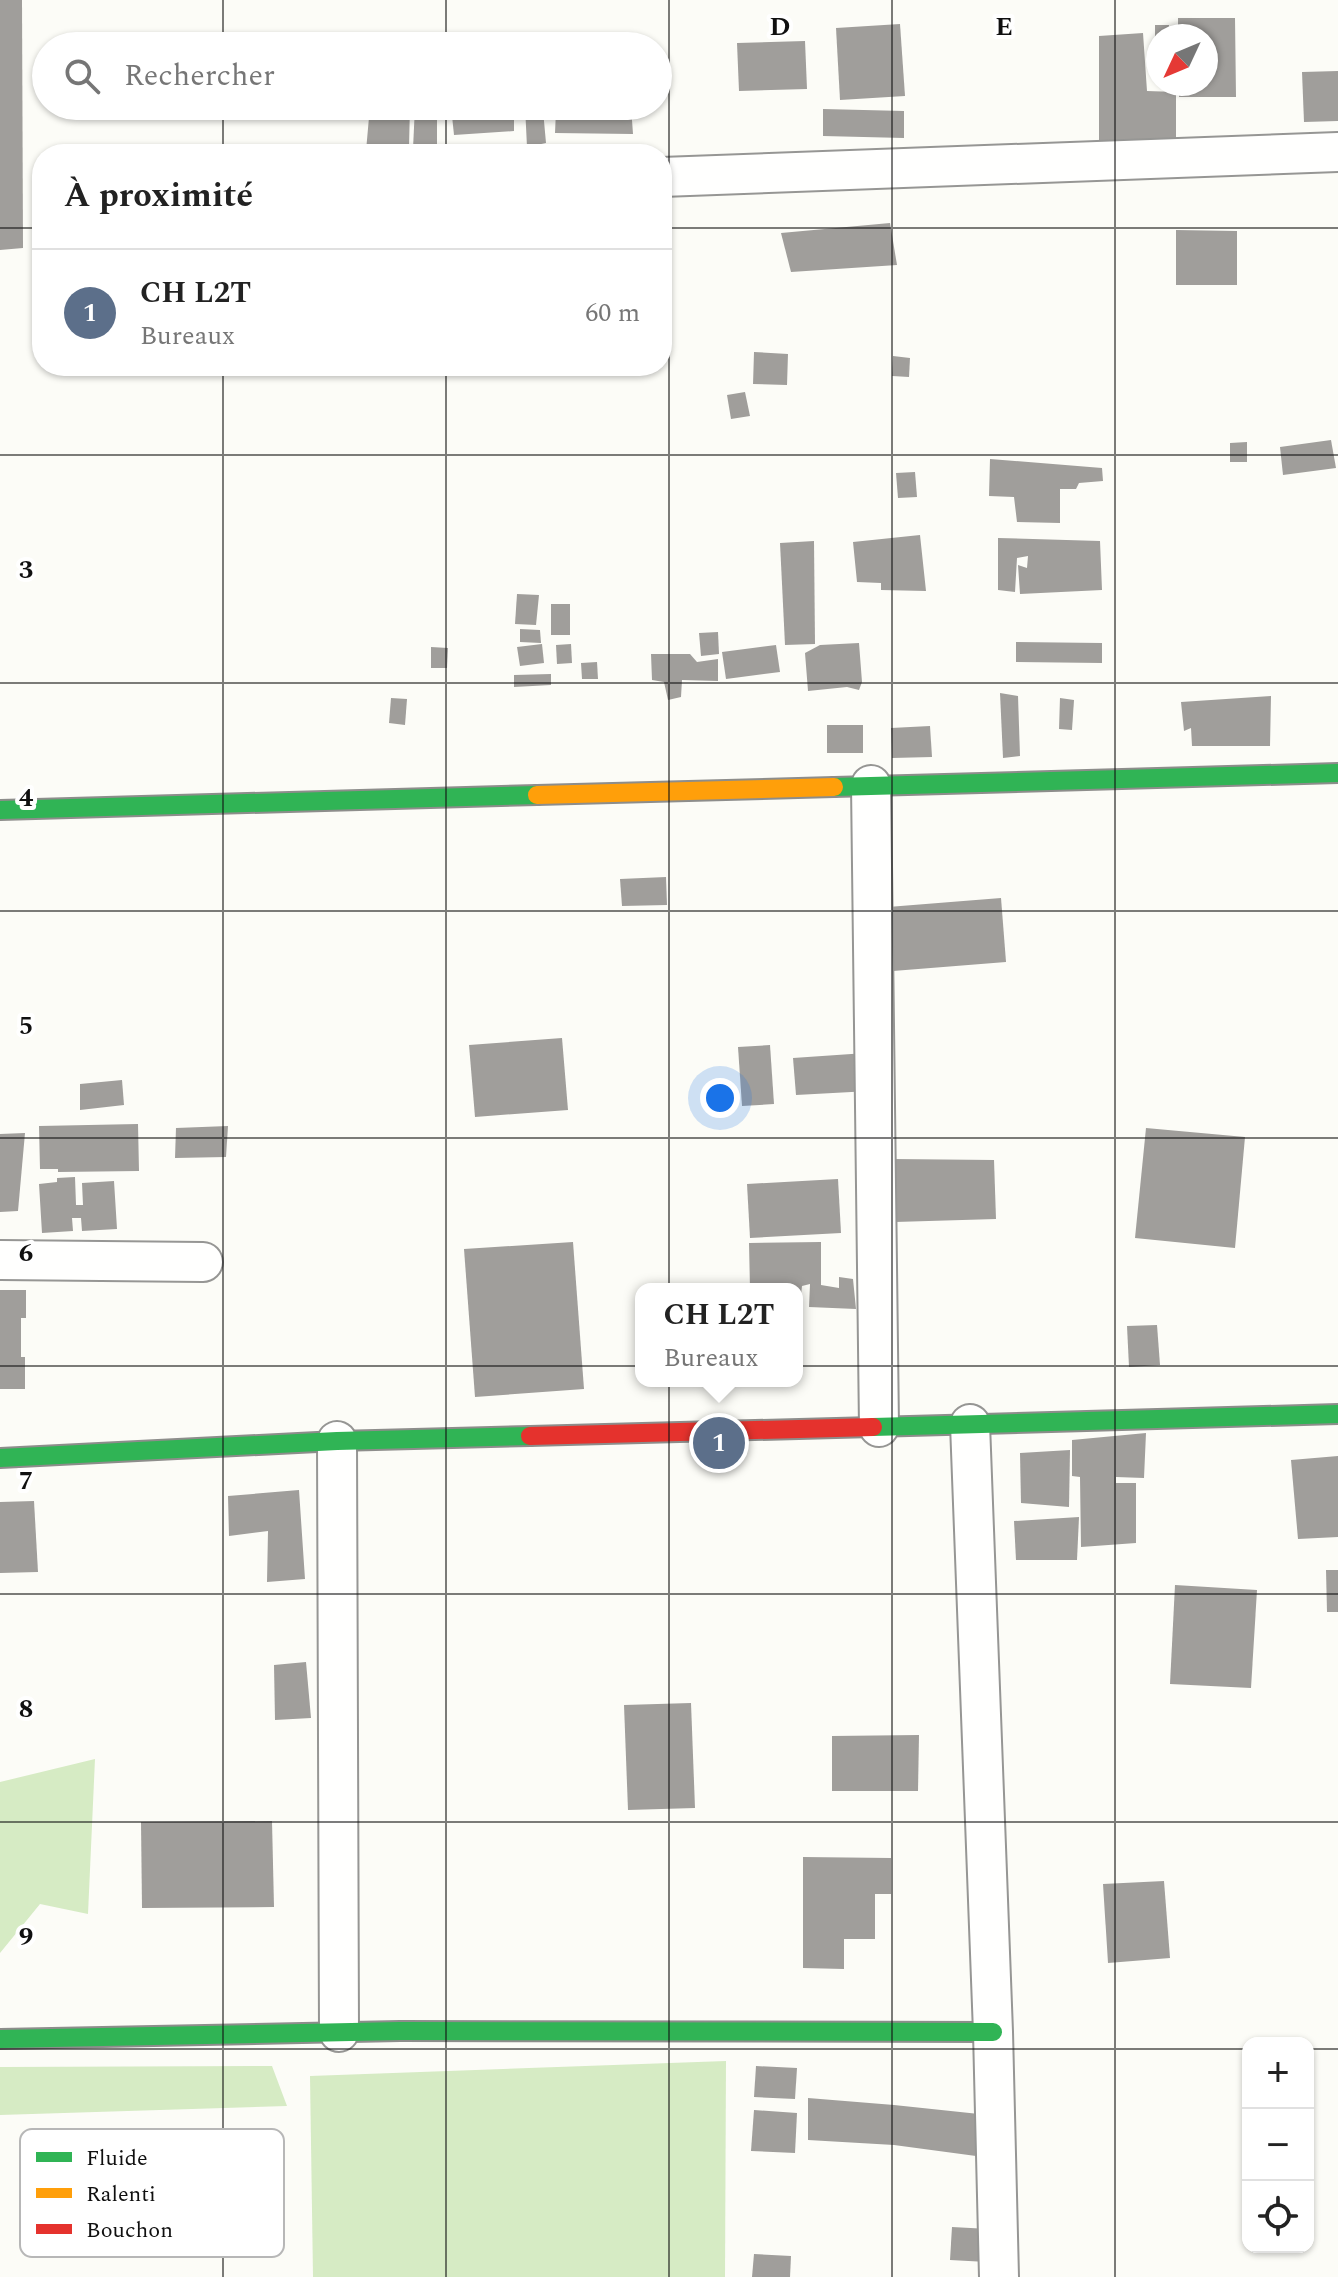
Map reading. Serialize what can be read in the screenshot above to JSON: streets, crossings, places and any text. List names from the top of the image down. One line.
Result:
{"legend":["Fluide","Ralenti","Bouchon"],"north":"bottom left","page":{"search":"Rechercher","heading":"À proximité","list":[{"mark":"1","name":"CH L2T","note":"Bureaux","value":"60 m"}],"popup":["CH L2T","Bureaux"],"pins":"1","map_buttons":["+","−"]},"grid":{"columns":["D","E"],"rows":["3","4","5","6","7","8","9"]}}
